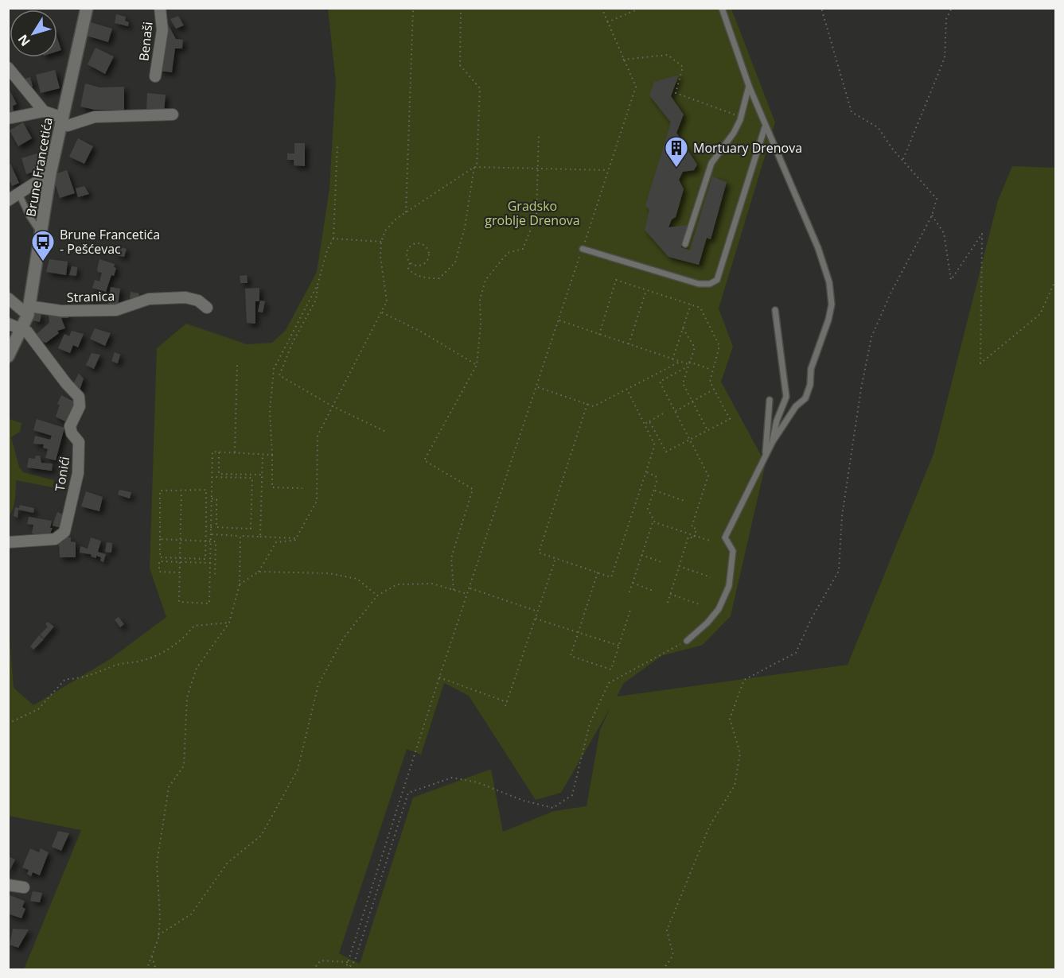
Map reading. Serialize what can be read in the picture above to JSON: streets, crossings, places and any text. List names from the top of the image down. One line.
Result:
{"streets":{"street":["Benaši","Brune Francetića","Stranica","Tonići"]},"crossings":[["Brune Francetića","Stranica"],["Brune Francetića","Tonići"]],"parks":["Gradsko groblje Drenova"],"places":{"building":["Mortuary Drenova"],"bus stop":["Brune Francetića - Pešćevac"]},"north":"bottom left"}
